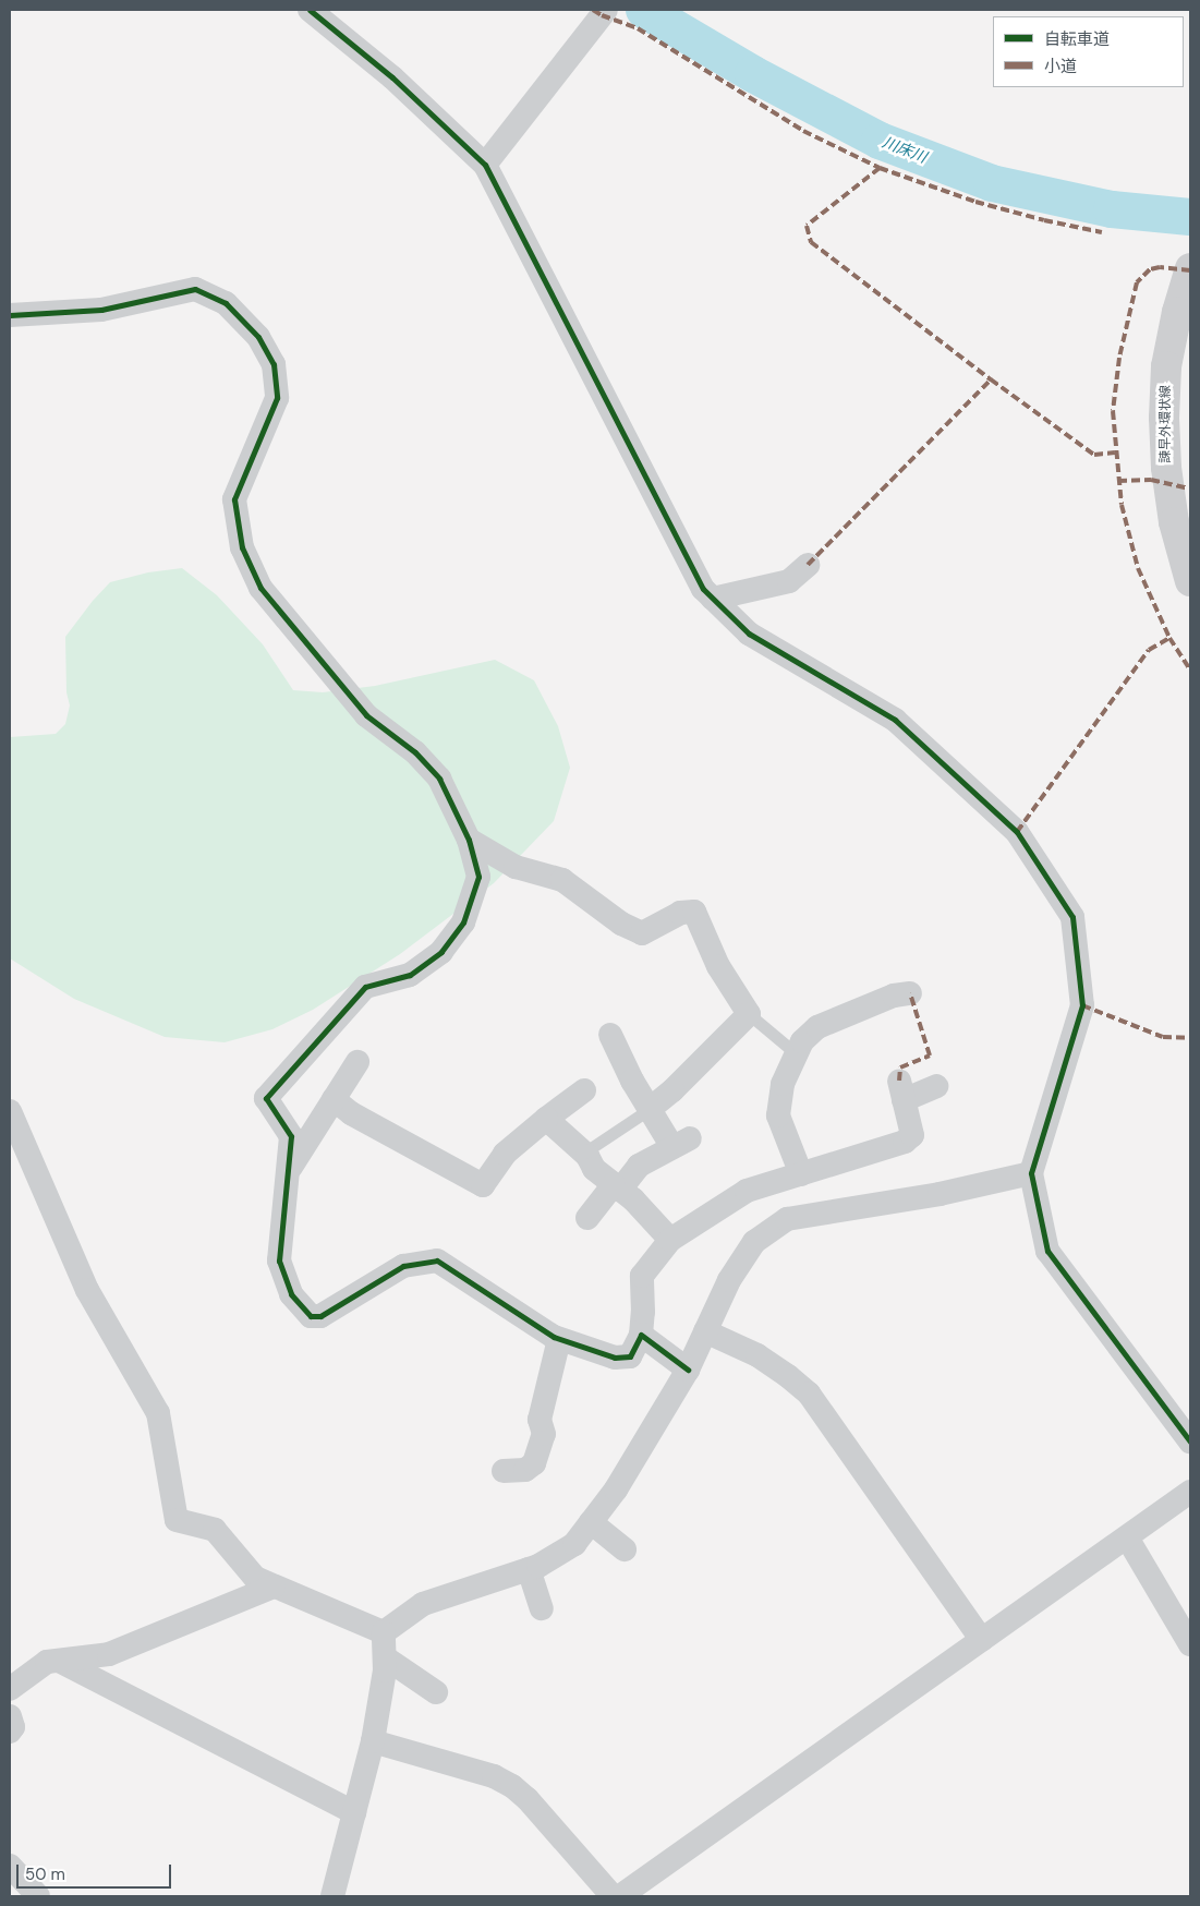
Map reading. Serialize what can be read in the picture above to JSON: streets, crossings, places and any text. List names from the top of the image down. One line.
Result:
{"streets":{"main road":["諫早外環状線"]},"water":["川床川"],"legend":["自転車道","小道"],"scale_bar":"50 m"}
